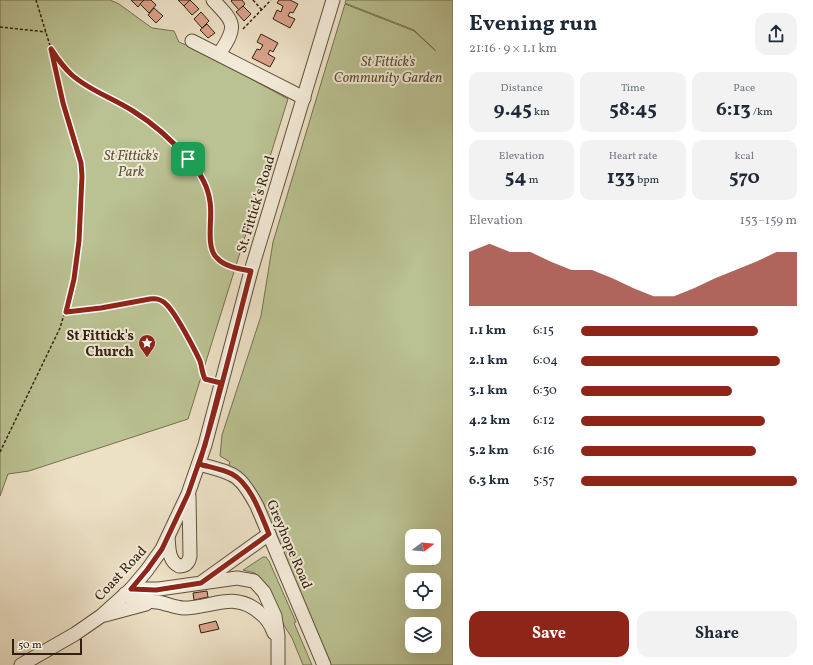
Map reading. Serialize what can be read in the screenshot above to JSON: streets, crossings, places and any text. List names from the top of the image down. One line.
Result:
{"streets":{"street":["St. Fittick's Road","Greyhope Road","Coast Road"]},"crossings":[["St. Fittick's Road","Greyhope Road"],["St. Fittick's Road","Coast Road"],["Greyhope Road","Coast Road"]],"parks":["St Fittick's Community Garden","St Fittick's Park"],"places":{"place":["St Fittick's Church"]},"scale_bar":"50 m","north":"right","page":{"heading":["Evening run","21:16 · 9 × 1.1 km"],"stats":[["Distance","9.45 km"],["Time","58:45"],["Pace","6:13 /km"],["Elevation","54 m"],["Heart rate","133 bpm"],["kcal","570"]],"chart":["Elevation","153–159 m"],"list":[{"name":"1.1 km","note":"6:15"},{"name":"2.1 km","note":"6:04"},{"name":"3.1 km","note":"6:30"},{"name":"4.2 km","note":"6:12"},{"name":"5.2 km","note":"6:16"},{"name":"6.3 km","note":"5:57"}],"buttons":["Save","Share"],"scale":"50 m"}}
